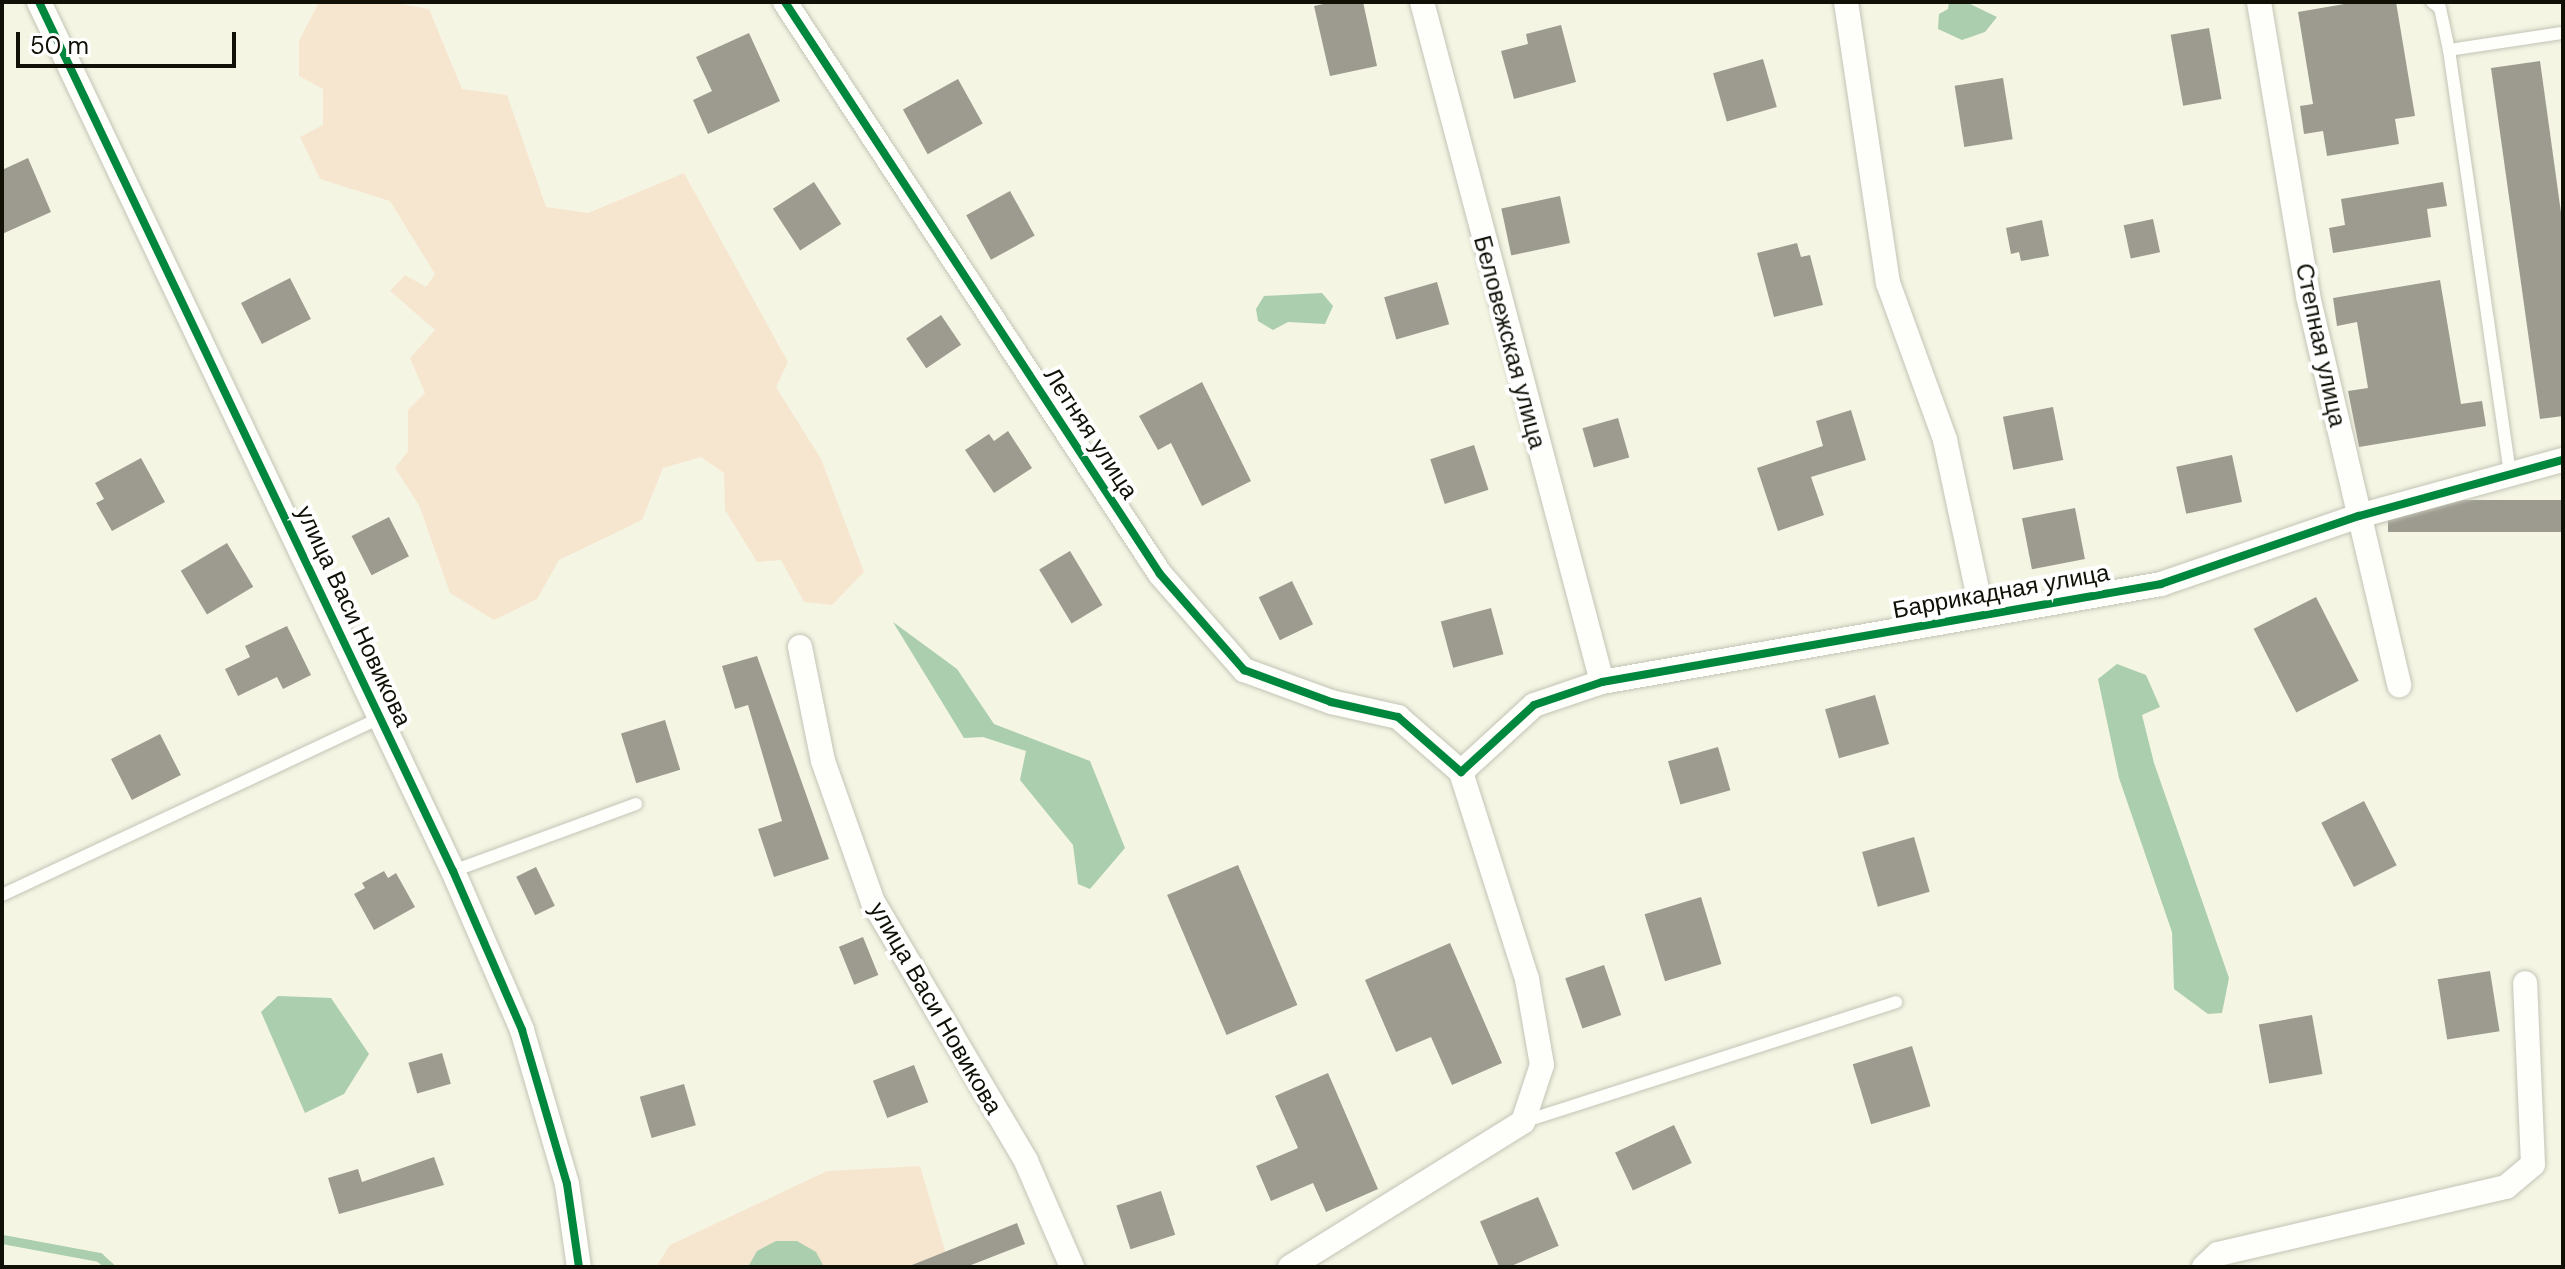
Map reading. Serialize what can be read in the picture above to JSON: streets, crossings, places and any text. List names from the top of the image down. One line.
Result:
{"streets":{"street":["Беловежская улица","Степная улица","Летняя улица","Баррикадная улица","улица Васи Новикова"]},"crossings":[["Беловежская улица","Баррикадная улица"],["Степная улица","Баррикадная улица"],["Летняя улица","Баррикадная улица"]],"scale_bar":"50 m"}
